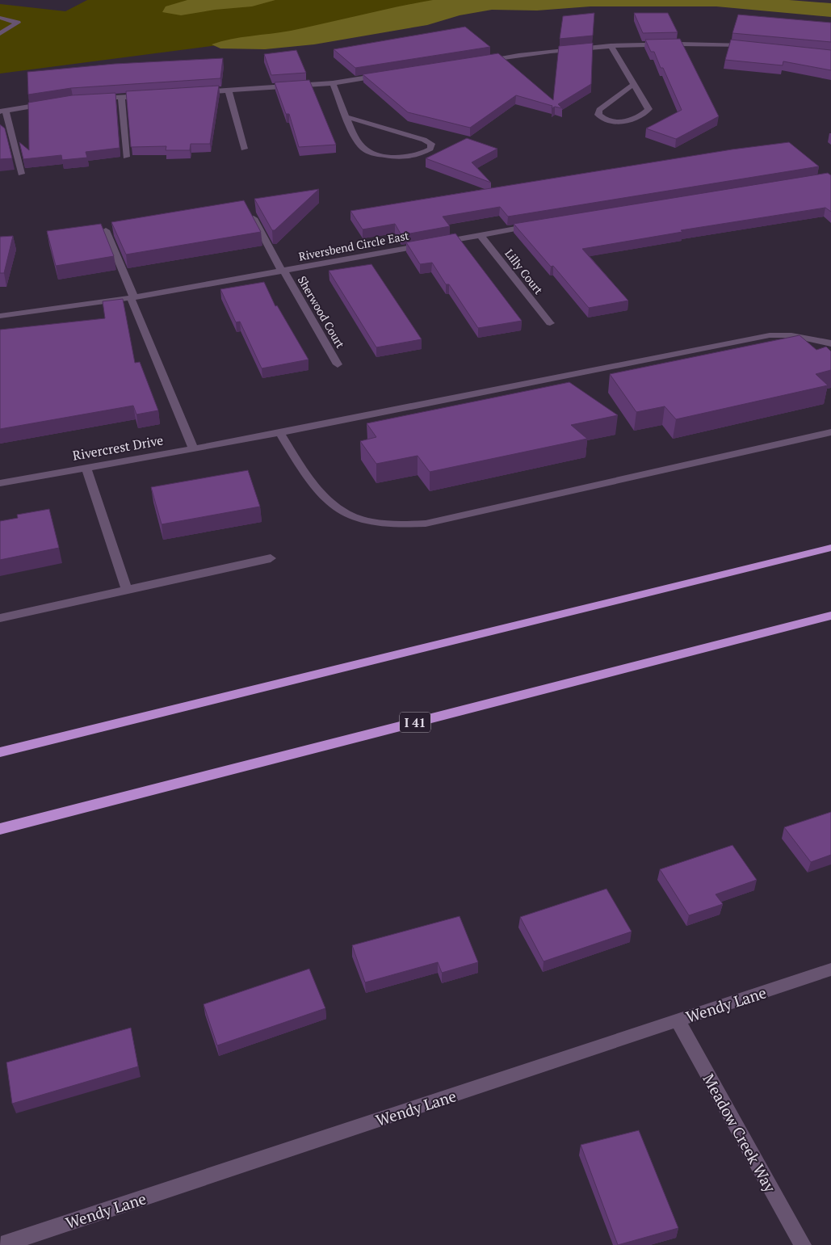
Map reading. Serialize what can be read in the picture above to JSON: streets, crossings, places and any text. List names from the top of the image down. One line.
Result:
{"streets":{"highway":["I 41"],"street":["Riversbend Circle East","Lilly Court","Sherwood Court","Rivercrest Drive","Wendy Lane","Meadow Creek Way"]},"crossings":[["Riversbend Circle East","Lilly Court"],["Riversbend Circle East","Sherwood Court"],["Wendy Lane","Meadow Creek Way"]]}
